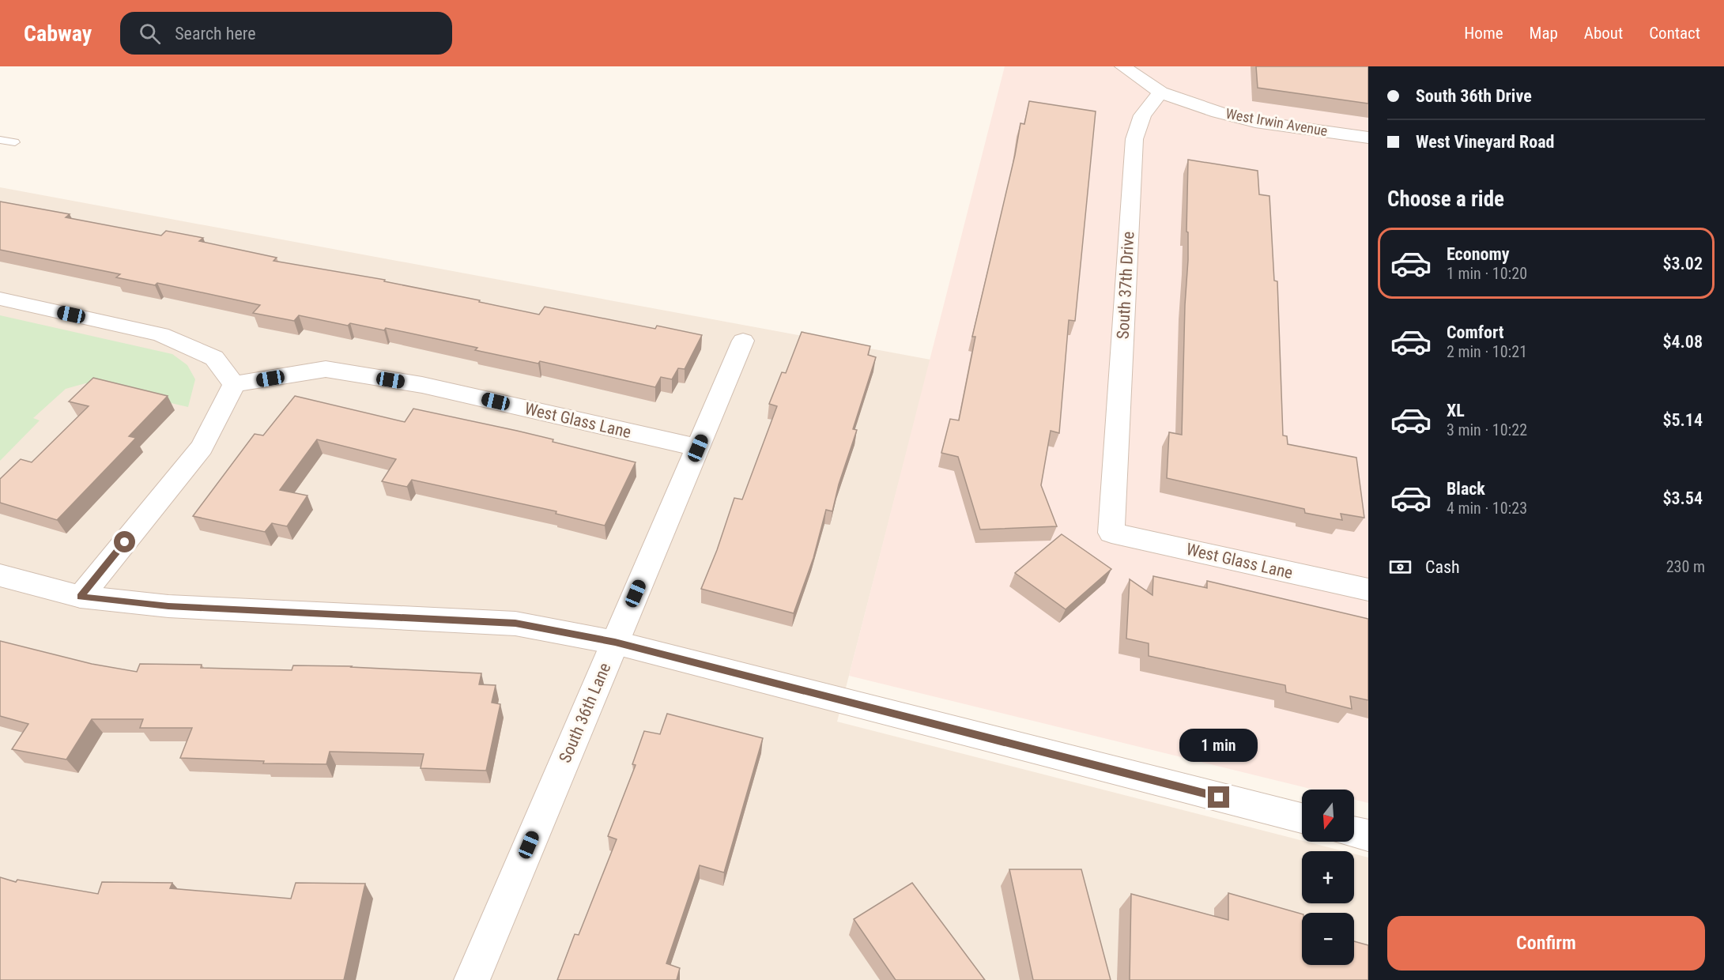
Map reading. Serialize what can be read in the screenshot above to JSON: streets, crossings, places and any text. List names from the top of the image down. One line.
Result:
{"streets":{"street":["West Irwin Avenue","South 37th Drive","West Glass Lane","South 36th Lane"]},"crossings":[["West Irwin Avenue","South 37th Drive"],["South 37th Drive","West Glass Lane"],["West Glass Lane","South 36th Lane"]],"north":"bottom","page":{"header":"Cabway","search":"Search here","nav":["Home","Map","About","Contact"],"banner":["South 36th Drive","West Vineyard Road"],"heading":"Choose a ride","list":[{"name":"Economy","note":"1 min · 10:20","value":"$3.02"},{"name":"Comfort","note":"2 min · 10:21","value":"$4.08"},{"name":"XL","note":"3 min · 10:22","value":"$5.14"},{"name":"Black","note":"4 min · 10:23","value":"$3.54"}],"pay":["Cash","230 m"],"bubble":"1 min","map_buttons":["+","−"],"buttons":"Confirm"}}
